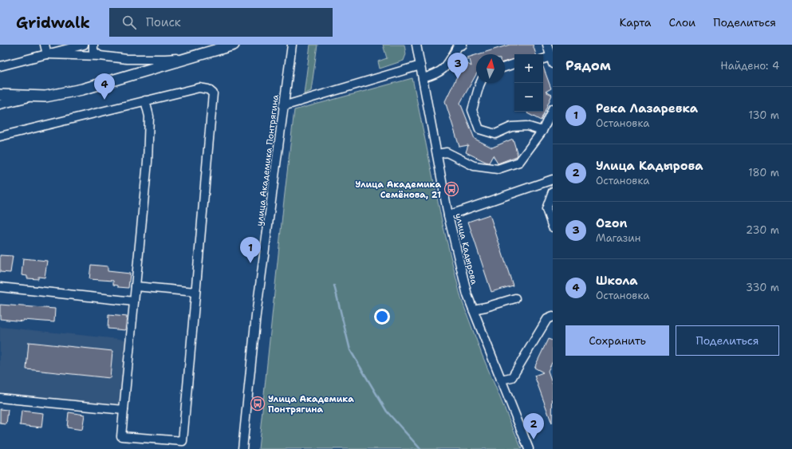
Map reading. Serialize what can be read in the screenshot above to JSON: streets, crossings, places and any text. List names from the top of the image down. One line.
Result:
{"streets":{"street":["улица Академика Понтрягина","улица Кадырова"]},"places":{"bus stop":["Улица Академика Семёнова, 21","Улица Академика Понтрягина"]},"north":"top","page":{"header":"Gridwalk","search":"Поиск","nav":["Карта","Слои","Поделиться"],"heading":["Рядом","Найдено: 4"],"pins":["3","4","1","2"],"map_buttons":["+","−"],"list":[{"mark":"1","name":"Река Лазаревка","note":"Остановка","value":"130 m"},{"mark":"2","name":"Улица Кадырова","note":"Остановка","value":"180 m"},{"mark":"3","name":"Ozon","note":"Магазин","value":"230 m"},{"mark":"4","name":"Школа","note":"Остановка","value":"330 m"}],"buttons":["Сохранить","Поделиться"]}}
